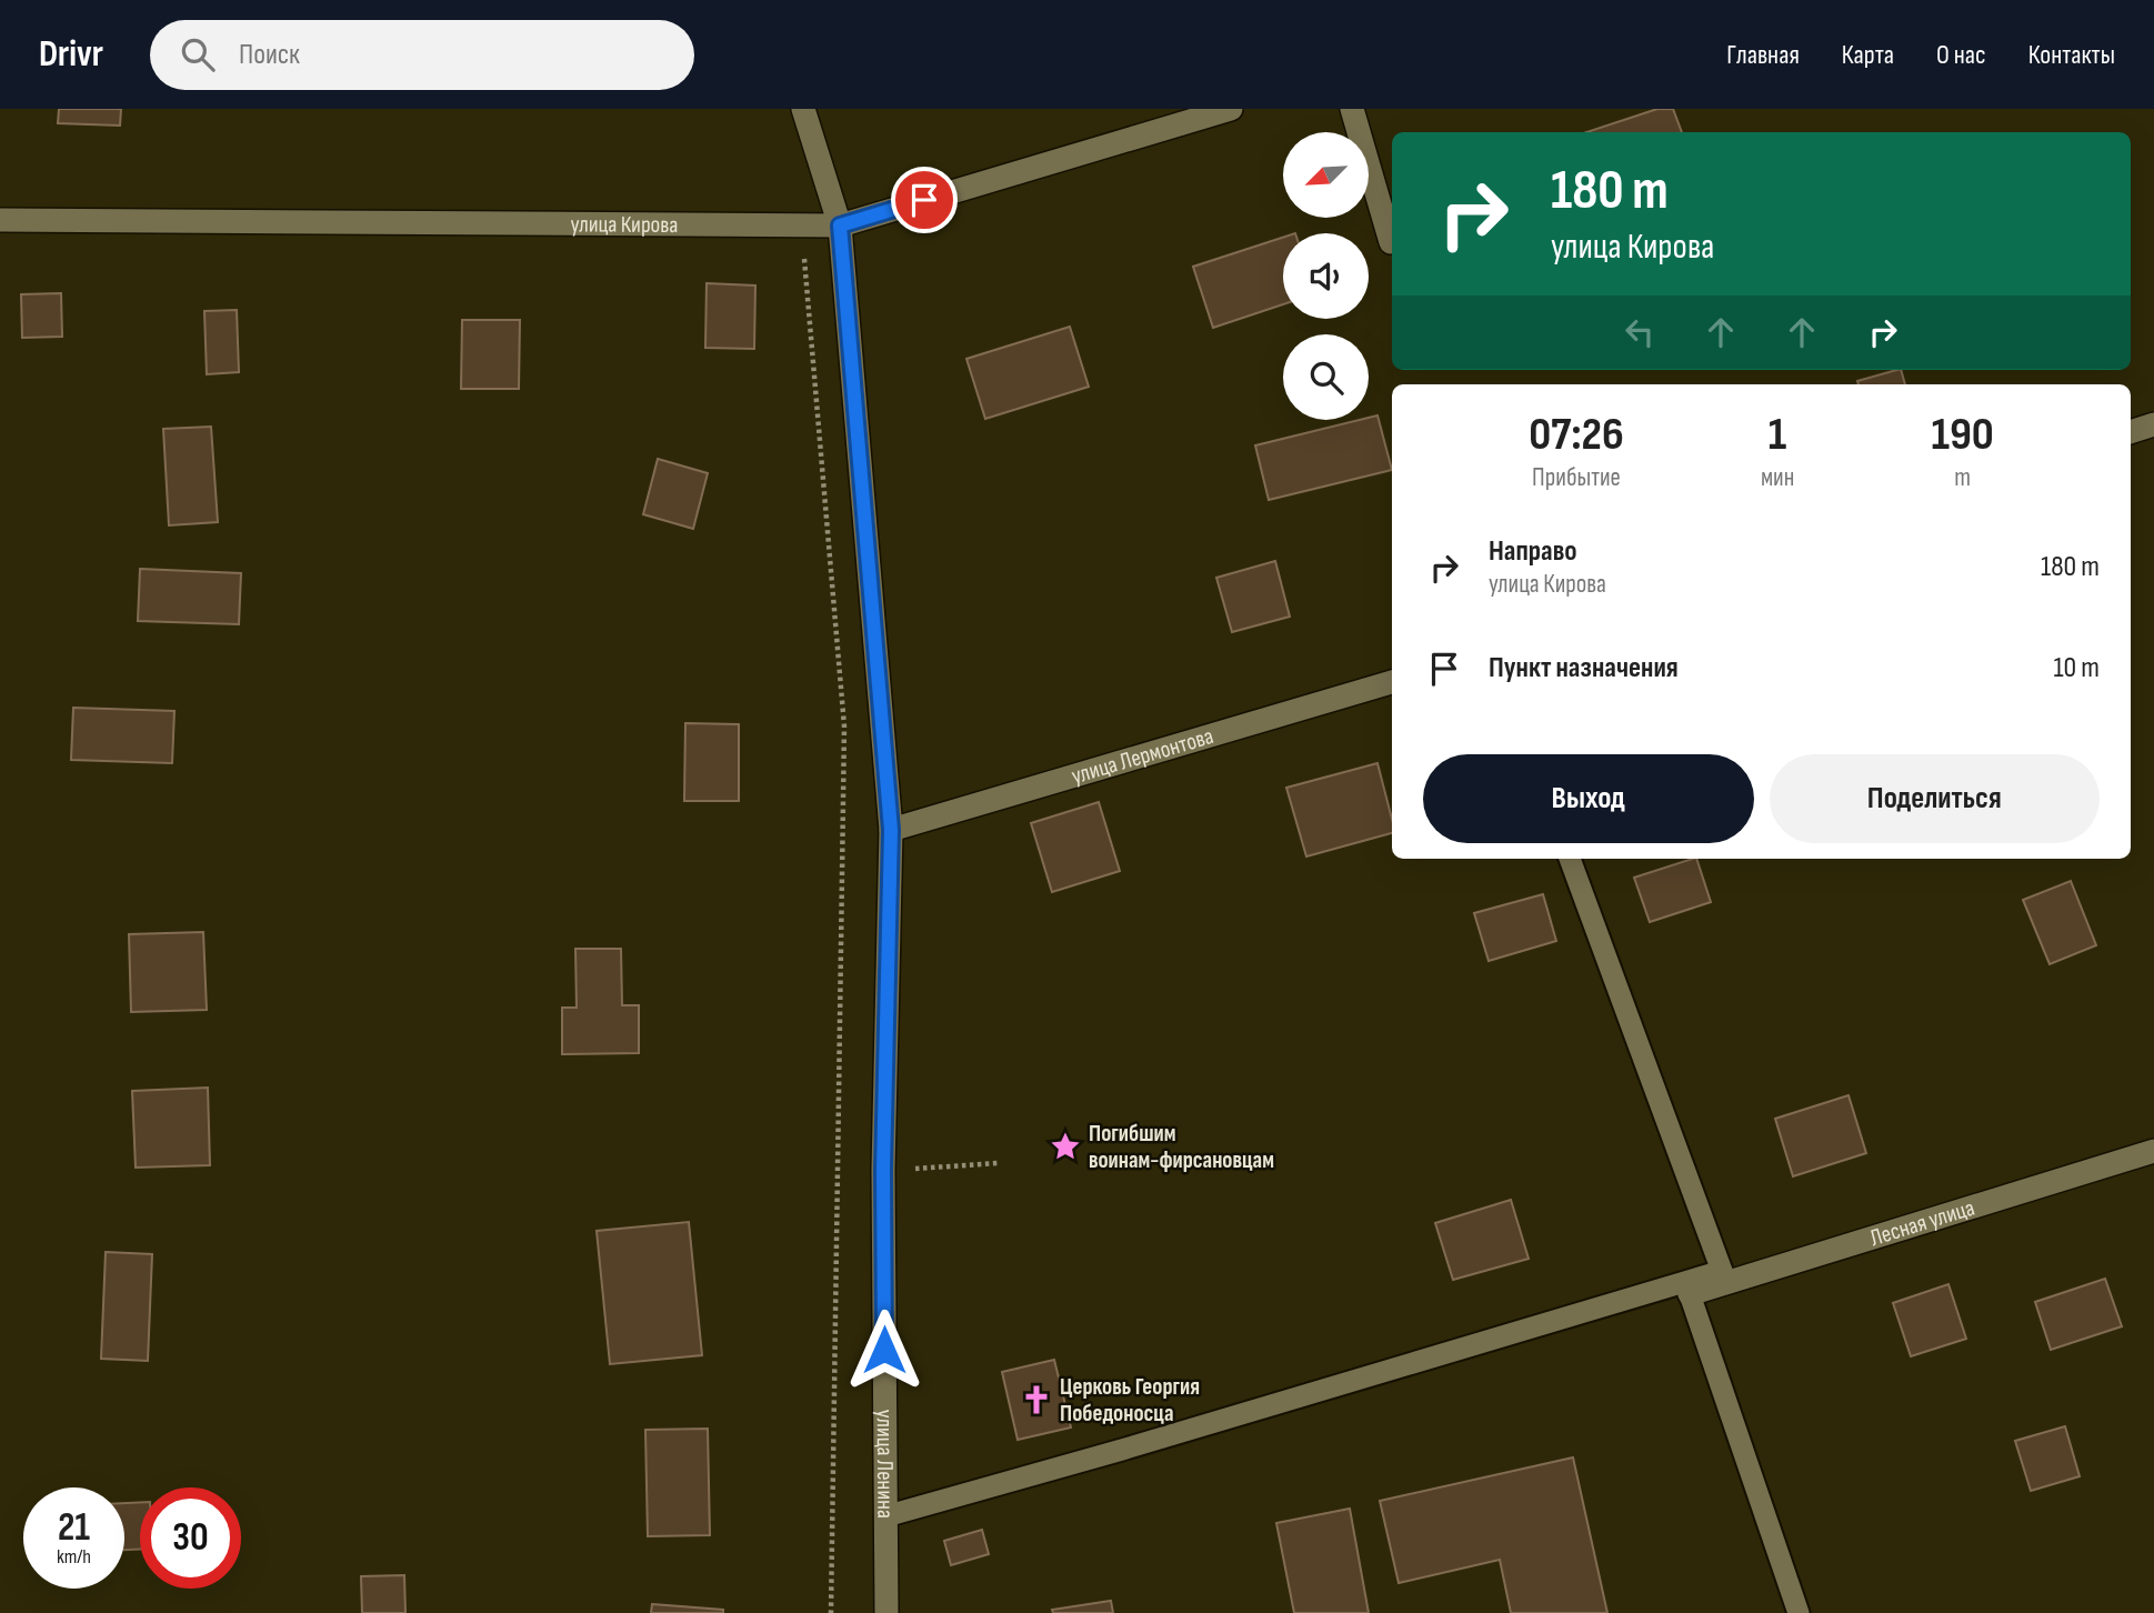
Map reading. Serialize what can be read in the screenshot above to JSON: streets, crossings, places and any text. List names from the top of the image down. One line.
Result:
{"streets":{"street":["улица Кирова","улица Лермонтова","Лесная улица","улица Ленина"]},"crossings":[["улица Кирова","улица Ленина"],["улица Лермонтова","улица Ленина"]],"places":{"place":["Погибшим воинам-фирсановцам"],"church":["Церковь Георгия Победоносца"]},"north":"bottom left","page":{"header":"Drivr","search":"Поиск","nav":["Главная","Карта","О нас","Контакты"],"turn":["180 m","улица Кирова"],"eta":["07:26","Прибытие","1","мин","190","m"],"list":[{"name":"Направо","note":"улица Кирова","value":"180 m"},{"name":"Пункт назначения","value":"10 m"}],"buttons":["Выход","Поделиться"],"speed":"21 km/h","limit":"30"}}
